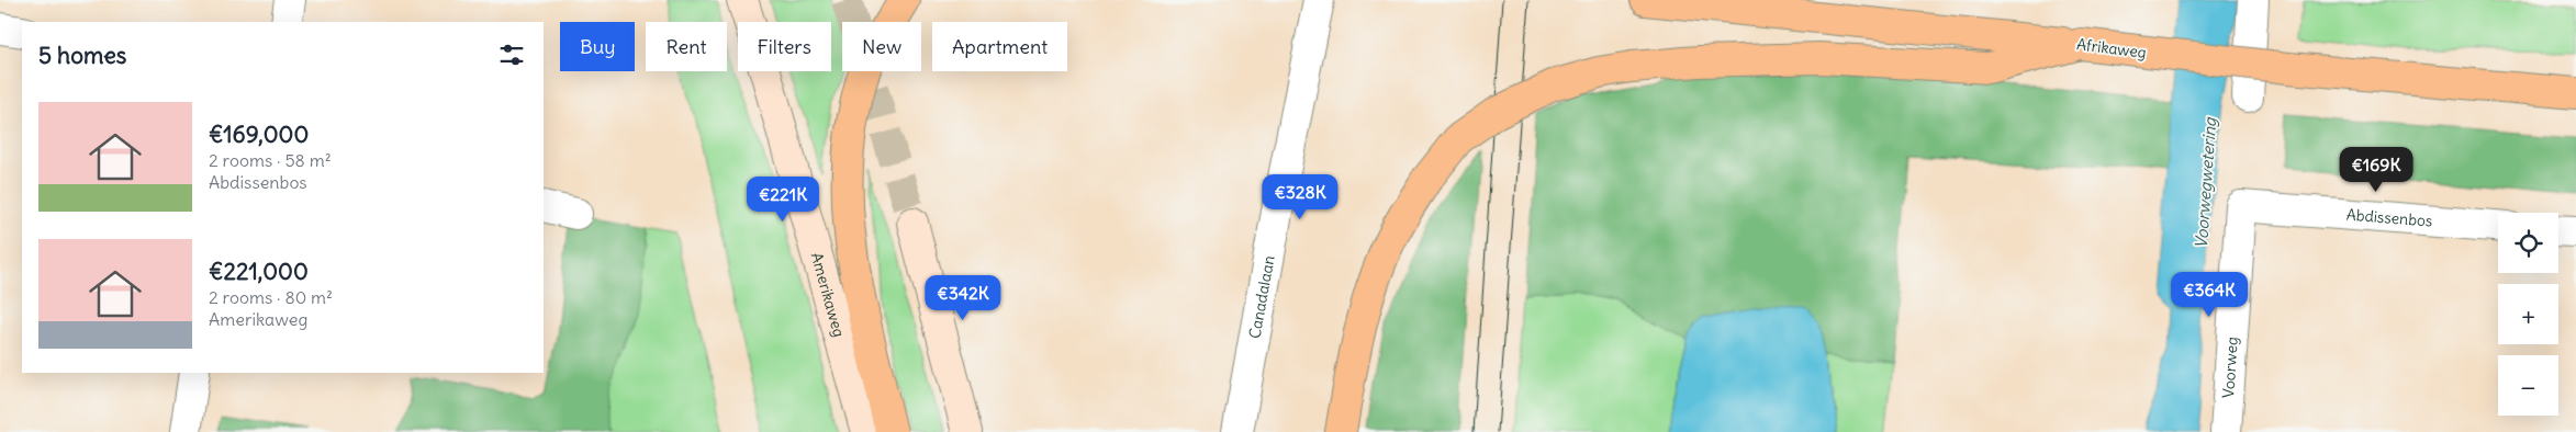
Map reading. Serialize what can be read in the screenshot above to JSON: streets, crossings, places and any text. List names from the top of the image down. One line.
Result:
{"streets":{"main road":["Afrikaweg","Amerikaweg"],"street":["Abdissenbos","Canadalaan","Voorweg"]},"crossings":[["Abdissenbos","Voorweg"]],"water":["Voorwegwetering"],"page":{"chip":["Buy","Rent","Filters","New","Apartment"],"heading":"5 homes","list":[{"name":"€169,000","note":"2 rooms · 58 m² · Abdissenbos"},{"name":"€221,000","note":"2 rooms · 80 m² · Amerikaweg"}],"price":["€169K","€328K","€221K","€364K","€342K"],"map_buttons":["+","−"]}}
